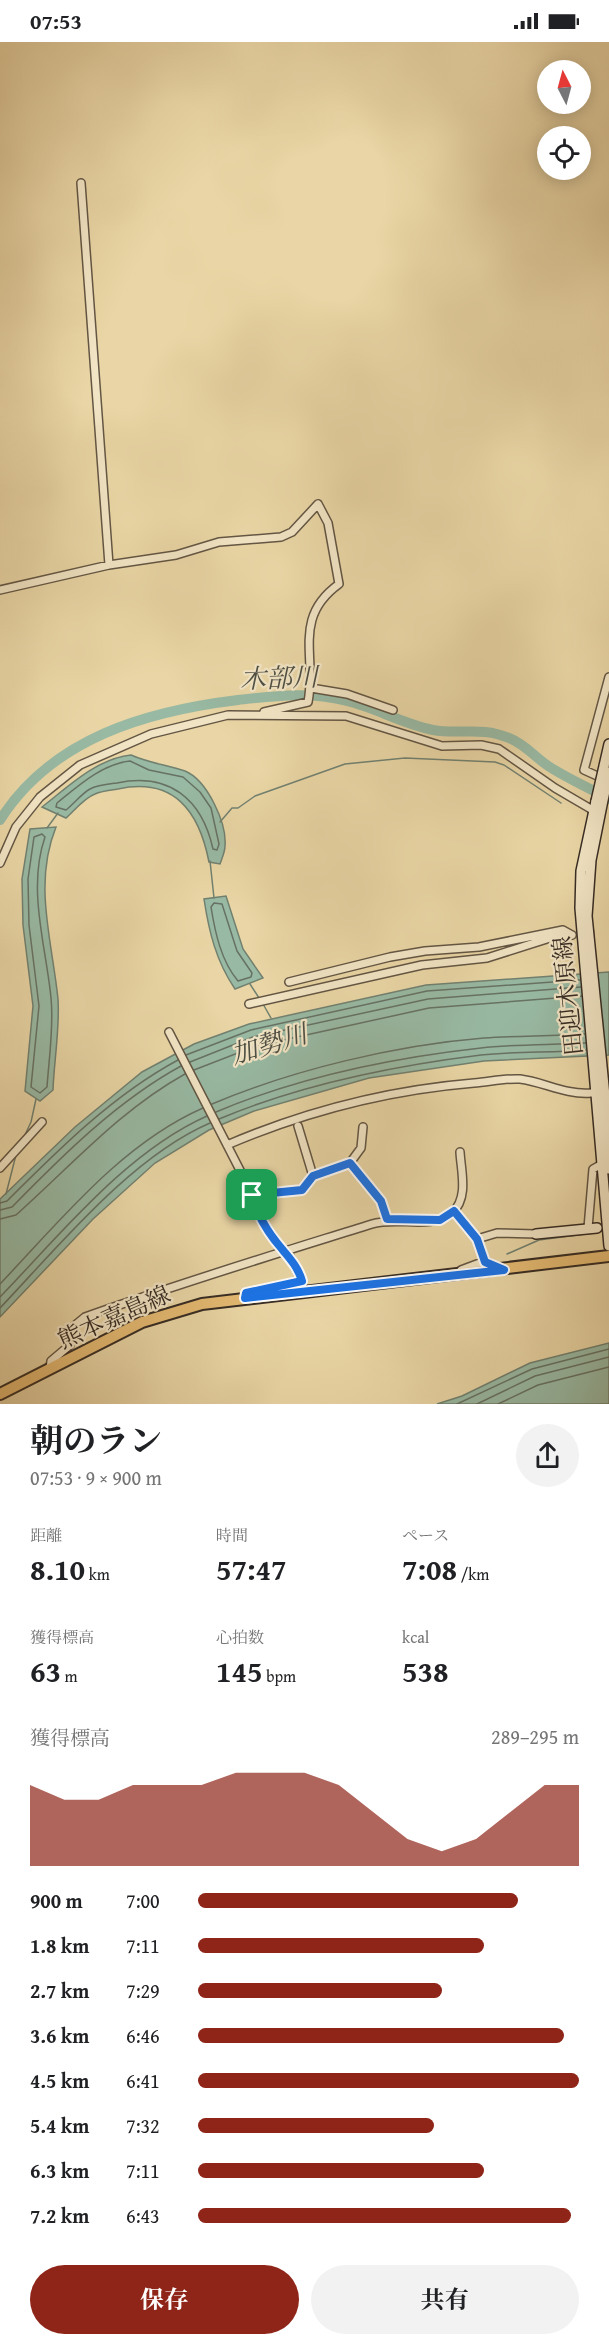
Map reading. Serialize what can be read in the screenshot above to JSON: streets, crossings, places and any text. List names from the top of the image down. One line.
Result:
{"streets":{"main road":["田迎木原線","熊本嘉島線"]},"water":["木部川","加勢川"],"north":"top","page":{"status":"07:53","heading":["朝のラン","07:53 · 9 × 900 m"],"stats":[["距離","8.10 km"],["時間","57:47"],["ペース","7:08 /km"],["獲得標高","63 m"],["心拍数","145 bpm"],["kcal","538"]],"chart":["獲得標高","289–295 m"],"list":[{"name":"900 m","note":"7:00"},{"name":"1.8 km","note":"7:11"},{"name":"2.7 km","note":"7:29"},{"name":"3.6 km","note":"6:46"},{"name":"4.5 km","note":"6:41"},{"name":"5.4 km","note":"7:32"},{"name":"6.3 km","note":"7:11"},{"name":"7.2 km","note":"6:43"}],"buttons":["保存","共有"]}}
